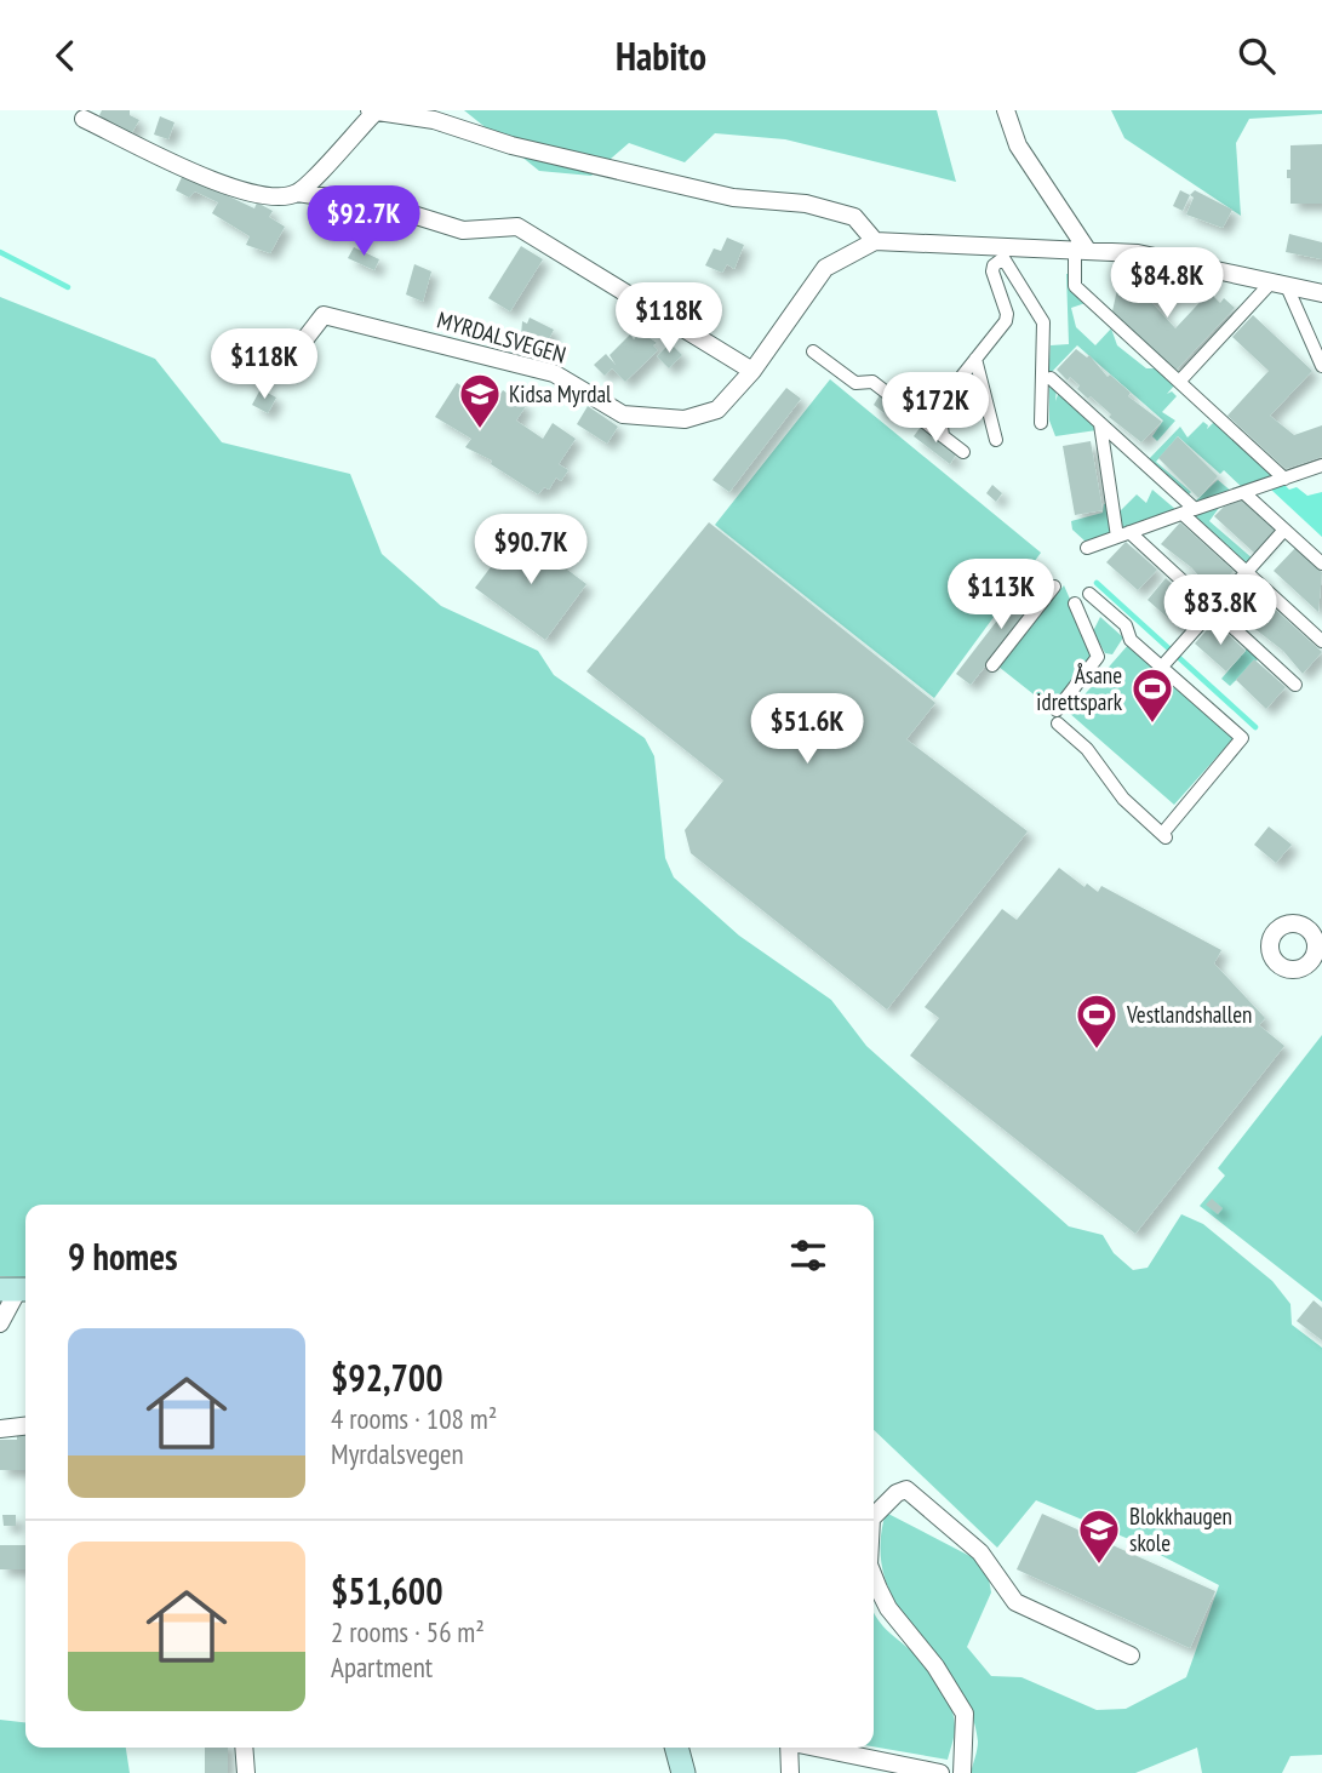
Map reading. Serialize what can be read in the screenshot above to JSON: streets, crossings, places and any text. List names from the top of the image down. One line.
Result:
{"streets":{"street":["MYRDALSVEGEN"]},"places":{"school or university":["Kidsa Myrdal","Blokkhaugen skole"],"sports":["Åsane idrettspark","Vestlandshallen"]},"page":{"header":"Habito","price":["$92.7K","$84.8K","$118K","$118K","$172K","$90.7K","$113K","$83.8K","$51.6K"],"heading":"9 homes","list":[{"name":"$92,700","note":"4 rooms · 108 m² · Myrdalsvegen"},{"name":"$51,600","note":"2 rooms · 56 m² · Apartment"}]}}
